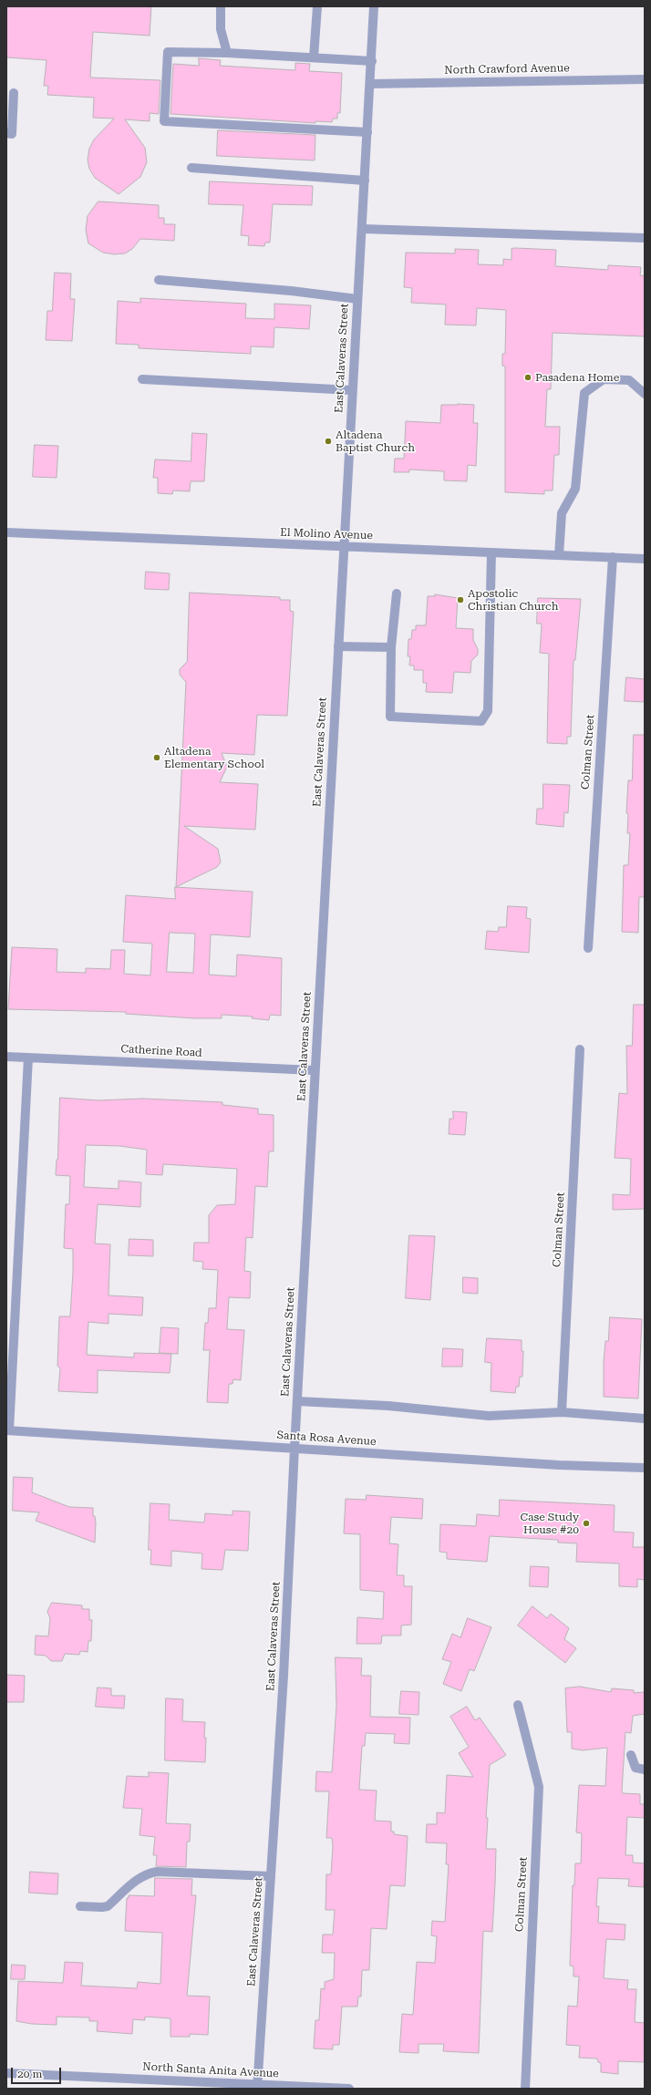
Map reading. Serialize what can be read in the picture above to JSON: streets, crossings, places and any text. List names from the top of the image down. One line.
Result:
{"streets":{"street":["North Crawford Avenue","East Calaveras Street","El Molino Avenue","Colman Street","Catherine Road","Santa Rosa Avenue","North Santa Anita Avenue"]},"crossings":[["North Crawford Avenue","East Calaveras Street"],["East Calaveras Street","El Molino Avenue"],["East Calaveras Street","Catherine Road"],["East Calaveras Street","Santa Rosa Avenue"],["East Calaveras Street","North Santa Anita Avenue"],["El Molino Avenue","Colman Street"]],"places":["Pasadena Home","Altadena Baptist Church","Apostolic Christian Church","Altadena Elementary School","Case Study House #20"],"scale_bar":"20 m"}
